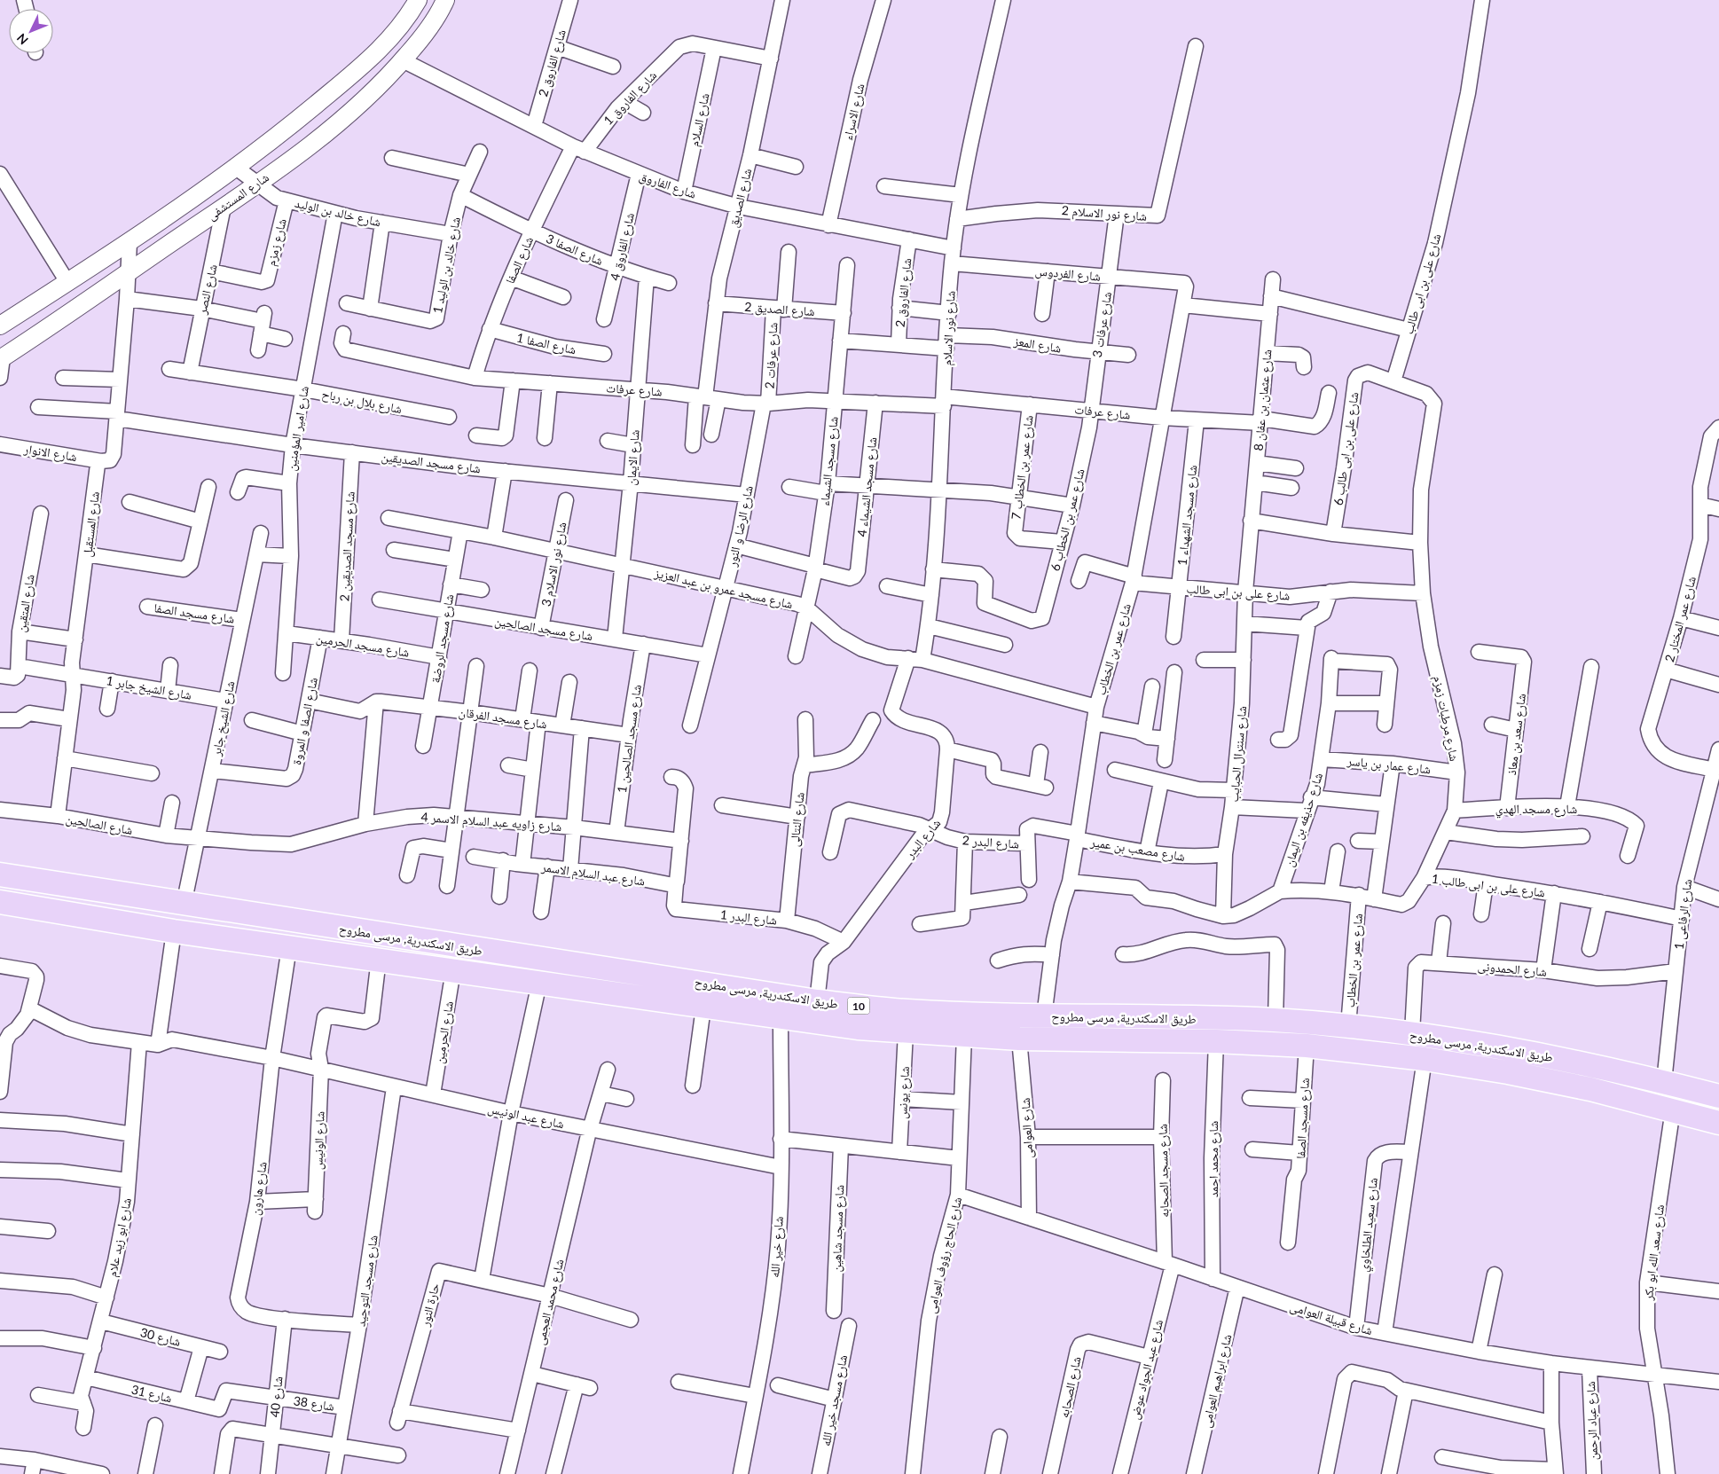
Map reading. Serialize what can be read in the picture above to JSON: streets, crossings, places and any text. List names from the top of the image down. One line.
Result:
{"streets":{"main road":["طريق الاسكندرية, مرسى مطروح","10"],"street":["شارع الفاروق 2","شارع الفاروق 1","شارع الاسراء","شارع السلام","شارع الفاروق","شارع المستشفى","شارع الصديق","شارع خالد بن الوليد","شارع نور الاسلام 2","شارع زمزم","شارع الفاروق 4","شارع الصفا 3","شارع الصفا","شارع خالد بن الوليد 1","شارع الفردوس","شارع على بن ابى طالب","شارع النصر","شارع الصديق 2","شارع عرفات 3","شارع نور الاسلام","شارع الصفا 1","شارع المعز","شارع عرفات 2","شارع عرفات","شارع عثمان بن عفان 8","شارع بلال بن رباح","شارع امير المؤمنين","شارع على بن ابى طالب 6","شارع الانوار","شارع الايمان","شارع مسجد الشيماء","شارع مسجد الصديقين","شارع عمر بن الخطاب 7","شارع مسجد الشيماء 4","شارع مسجد الشهداء 1","شارع عمر بن الخطاب 6","شارع المستقبل","شارع الرضا و النور","شارع مسجد الصديقين 2","شارع نور الاسلام 3","شارع مسجد عمرو بن عبد العزيز","شارع المتقين","شارع مسجد الصفا","شارع عمر المختار 2","شارع مسجد الصالحين","شارع مسجد الروضة","شارع مسجد الحرمين","شارع عمر بن الخطاب","شارع الشيخ جابر 1","شارع مسجد الفرقان","شارع الشيخ جابر","شارع مرطبات زمزم","شارع الصفا و المروة","شارع سعد بن معاذ","شارع مسجد الصالحين 1","شارع سنترال الحبايب","شارع عمار بن ياسر","شارع مسجد الهدي","شارع النتالى","شارع حذيفه بن اليمان","شارع زاويه عبد السلام الاسمر 4","شارع الصالحين","شارع البدر","شارع البدر 2","شارع مصعب بن عمير","شارع عبد السلام الاسمر","شارع على بن ابى طالب 1","شارع الرفاعى 1","شارع البدر 1","شارع الحمدونى","شارع الحرمين","شارع يونس","شارع عبد الونيس","شارع العوامى","شارع الونيس","شارع محمد احمد","شارع مسجد الصحابه","شارع هارون","شارع سعيد الطلخاوي","شارع مسجد شاهين","شارع ابو زيد علام","شارع خير الله","شارع سعد الله ابو بكر","شارع الحاج رؤوف العوامى","شارع مسجد التوحيد","شارع محمد العجمى","حارة النور","شارع قبيلة العوامى","شارع 30","شارع عبد الجواد عوض","شارع ابراهيم العوامى","شارع الصحابه","شارع 31","شارع 40","شارع مسجد خير الله","شارع 38","شارع عباد الرحمن"]},"crossings":[["شارع الفاروق 2","شارع الفاروق"],["شارع الفاروق 2","شارع المعز"],["شارع الفاروق 1","شارع السلام"],["شارع الفاروق 1","شارع الفاروق"],["شارع الفاروق 1","شارع الصفا"],["شارع الاسراء","شارع الفاروق"],["شارع السلام","شارع الفاروق"],["شارع الفاروق","شارع المستشفى"],["شارع الفاروق","شارع الصديق"],["شارع الفاروق","شارع الفاروق 4"],["شارع الفاروق","شارع الصفا"],["شارع الفاروق","شارع نور الاسلام"],["شارع المستشفى","شارع خالد بن الوليد"],["شارع المستشفى","شارع النصر"],["شارع المستشفى","شارع المستقبل"],["شارع الصديق","شارع الصديق 2"],["شارع الصديق","شارع عرفات"],["شارع خالد بن الوليد","شارع زمزم"],["شارع خالد بن الوليد","شارع خالد بن الوليد 1"],["شارع خالد بن الوليد","شارع امير المؤمنين"],["شارع نور الاسلام 2","شارع عرفات 3"],["شارع نور الاسلام 2","شارع نور الاسلام"],["شارع زمزم","شارع النصر"],["شارع الفاروق 4","شارع الصفا 3"],["شارع الصفا 3","شارع الصفا"],["شارع الصفا 3","شارع خالد بن الوليد 1"],["شارع الصفا 3","شارع الايمان"],["شارع الصفا","شارع الصفا 1"],["شارع الصفا","شارع عرفات"],["شارع الفردوس","شارع عرفات 3"],["شارع الفردوس","شارع نور الاسلام"],["شارع الفردوس","شارع عمر بن الخطاب"],["شارع على بن ابى طالب","شارع عثمان بن عفان 8"],["شارع على بن ابى طالب","شارع على بن ابى طالب 6"],["شارع على بن ابى طالب","شارع مسجد الشهداء 1"],["شارع على بن ابى طالب","شارع عمر بن الخطاب"],["شارع على بن ابى طالب","شارع مرطبات زمزم"],["شارع على بن ابى طالب","شارع سنترال الحبايب"],["شارع النصر","شارع بلال بن رباح"],["شارع الصديق 2","شارع عرفات 2"],["شارع الصديق 2","شارع مسجد الشيماء"],["شارع عرفات 3","شارع المعز"],["شارع عرفات 3","شارع عرفات"],["شارع عرفات 3","شارع عمر بن الخطاب 6"],["شارع نور الاسلام","شارع المعز"],["شارع نور الاسلام","شارع عرفات"],["شارع نور الاسلام","شارع عمر بن الخطاب 6"],["شارع نور الاسلام","شارع مسجد عمرو بن عبد العزيز"],["شارع المعز","شارع مسجد الشيماء"],["شارع عرفات 2","شارع عرفات"],["شارع عرفات 2","شارع الرضا و النور"],["شارع عرفات","شارع عثمان بن عفان 8"],["شارع عرفات","شارع الايمان"],["شارع عرفات","شارع مسجد الشيماء"],["شارع عرفات","شارع عمر بن الخطاب 7"],["شارع عرفات","شارع مسجد الشيماء 4"],["شارع عرفات","شارع مسجد الشهداء 1"],["شارع عرفات","شارع عمر بن الخطاب 6"],["شارع عرفات","شارع الرضا و النور"],["شارع عرفات","شارع عمر بن الخطاب"],["شارع عثمان بن عفان 8","شارع سنترال الحبايب"],["شارع بلال بن رباح","شارع امير المؤمنين"],["شارع امير المؤمنين","شارع مسجد الصديقين"],["شارع امير المؤمنين","شارع مسجد الحرمين"],["شارع الانوار","شارع المستقبل"],["شارع الايمان","شارع مسجد الصديقين"],["شارع الايمان","شارع مسجد عمرو بن عبد العزيز"],["شارع الايمان","شارع مسجد الصالحين"],["شارع مسجد الشيماء","شارع مسجد الشيماء 4"],["شارع مسجد الشيماء","شارع مسجد عمرو بن عبد العزيز"],["شارع مسجد الصديقين","شارع المستقبل"],["شارع مسجد الصديقين","شارع الرضا و النور"],["شارع مسجد الصديقين","شارع مسجد الصديقين 2"],["شارع عمر بن الخطاب 7","شارع عمر بن الخطاب 6"],["شارع المستقبل","شارع الشيخ جابر 1"],["شارع المستقبل","شارع الصالحين"],["شارع الرضا و النور","شارع مسجد عمرو بن عبد العزيز"],["شارع الرضا و النور","شارع مسجد الصالحين"],["شارع مسجد الصديقين 2","شارع مسجد الحرمين"],["شارع نور الاسلام 3","شارع مسجد عمرو بن عبد العزيز"],["شارع نور الاسلام 3","شارع مسجد الصالحين"],["شارع مسجد عمرو بن عبد العزيز","شارع مسجد الروضة"],["شارع مسجد عمرو بن عبد العزيز","شارع عمر بن الخطاب"],["شارع المتقين","شارع الشيخ جابر 1"],["شارع مسجد الصفا","شارع الشيخ جابر"],["شارع مسجد الصفا","طريق الاسكندرية, مرسى مطروح"],["شارع عمر المختار 2","شارع الرفاعى 1"],["شارع مسجد الصالحين","شارع مسجد الروضة"],["شارع مسجد الصالحين","شارع مسجد الصالحين 1"],["شارع مسجد الروضة","شارع مسجد الحرمين"],["شارع مسجد الروضة","شارع مسجد الفرقان"],["شارع مسجد الحرمين","شارع الصفا و المروة"],["شارع عمر بن الخطاب","شارع مصعب بن عمير"],["شارع عمر بن الخطاب","طريق الاسكندرية, مرسى مطروح"],["شارع الشيخ جابر 1","شارع الشيخ جابر"],["شارع مسجد الفرقان","شارع مسجد الصالحين 1"],["شارع الشيخ جابر","شارع الصفا و المروة"],["شارع الشيخ جابر","شارع زاويه عبد السلام الاسمر 4"],["شارع الشيخ جابر","شارع الصالحين"],["شارع الشيخ جابر","طريق الاسكندرية, مرسى مطروح"],["شارع مرطبات زمزم","شارع عمار بن ياسر"],["شارع مرطبات زمزم","شارع مسجد الهدي"],["شارع مرطبات زمزم","شارع على بن ابى طالب 1"],["شارع سعد بن معاذ","شارع مسجد الهدي"],["شارع مسجد الصالحين 1","شارع زاويه عبد السلام الاسمر 4"],["شارع سنترال الحبايب","شارع مصعب بن عمير"],["شارع عمار بن ياسر","شارع حذيفه بن اليمان"],["شارع النتالى","شارع البدر 1"],["شارع زاويه عبد السلام الاسمر 4","شارع الصالحين"],["شارع البدر","شارع البدر 2"],["شارع البدر","شارع البدر 1"],["شارع البدر","طريق الاسكندرية, مرسى مطروح"],["شارع البدر 2","شارع مصعب بن عمير"],["شارع عبد السلام الاسمر","شارع البدر 1"],["شارع على بن ابى طالب 1","شارع الرفاعى 1"],["شارع على بن ابى طالب 1","شارع الحمدونى"],["شارع الرفاعى 1","طريق الاسكندرية, مرسى مطروح"],["شارع الرفاعى 1","شارع الحمدونى"],["طريق الاسكندرية, مرسى مطروح","شارع الحمدونى"],["طريق الاسكندرية, مرسى مطروح","شارع الحرمين"],["طريق الاسكندرية, مرسى مطروح","شارع يونس"],["طريق الاسكندرية, مرسى مطروح","شارع العوامى"],["طريق الاسكندرية, مرسى مطروح","شارع الونيس"],["طريق الاسكندرية, مرسى مطروح","شارع محمد احمد"],["طريق الاسكندرية, مرسى مطروح","شارع هارون"],["طريق الاسكندرية, مرسى مطروح","شارع خير الله"],["طريق الاسكندرية, مرسى مطروح","شارع سعد الله ابو بكر"],["طريق الاسكندرية, مرسى مطروح","شارع الحاج رؤوف العوامى"],["شارع الحرمين","شارع عبد الونيس"],["شارع عبد الونيس","شارع الونيس"],["شارع عبد الونيس","شارع هارون"],["شارع عبد الونيس","شارع ابو زيد علام"],["شارع عبد الونيس","شارع خير الله"],["شارع عبد الونيس","شارع مسجد التوحيد"],["شارع عبد الونيس","شارع محمد العجمى"],["شارع العوامى","شارع قبيلة العوامى"],["شارع الونيس","شارع هارون"],["شارع محمد احمد","شارع قبيلة العوامى"],["شارع مسجد الصحابه","شارع قبيلة العوامى"],["شارع مسجد الصحابه","شارع عبد الجواد عوض"],["شارع هارون","شارع مسجد التوحيد"],["شارع هارون","شارع 40"],["شارع سعيد الطلخاوي","شارع قبيلة العوامى"],["شارع ابو زيد علام","شارع 30"],["شارع ابو زيد علام","شارع 31"],["شارع سعد الله ابو بكر","شارع قبيلة العوامى"],["شارع الحاج رؤوف العوامى","شارع قبيلة العوامى"],["شارع مسجد التوحيد","شارع 38"],["شارع محمد العجمى","حارة النور"],["شارع قبيلة العوامى","شارع عبد الجواد عوض"],["شارع قبيلة العوامى","شارع ابراهيم العوامى"],["شارع قبيلة العوامى","شارع عباد الرحمن"],["شارع عبد الجواد عوض","شارع الصحابه"],["شارع 31","شارع 38"],["شارع 40","شارع 38"]],"north":"bottom left"}
